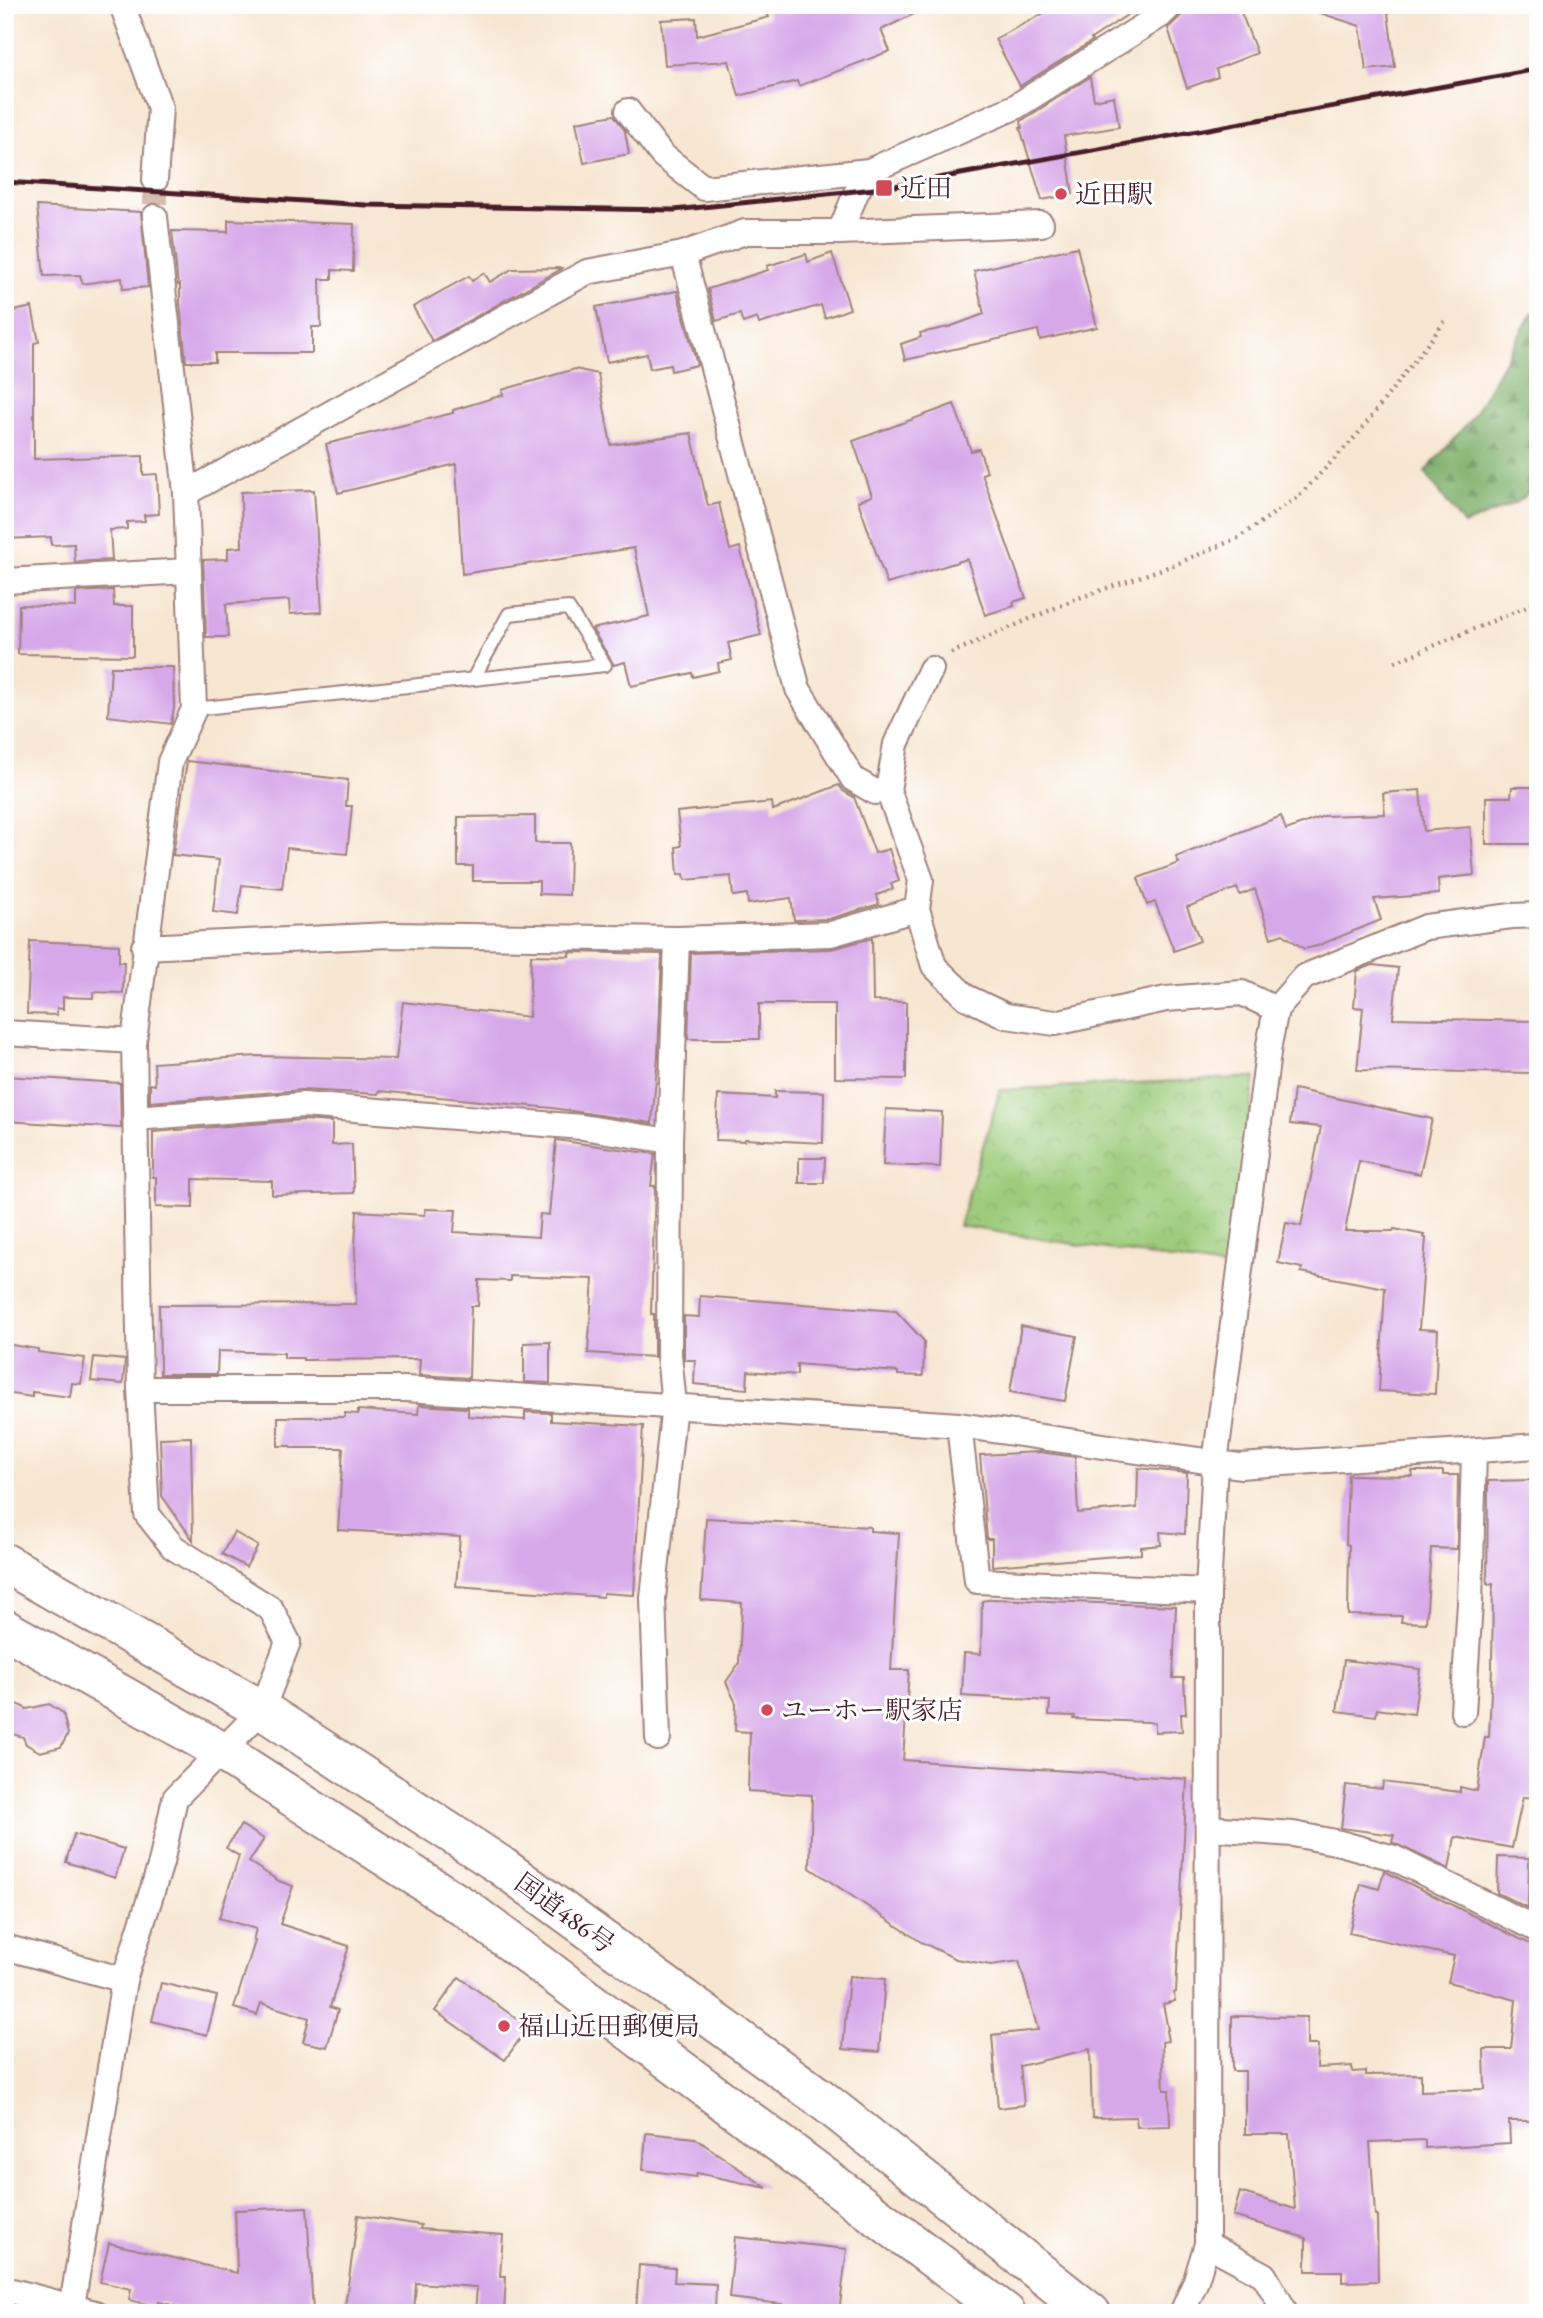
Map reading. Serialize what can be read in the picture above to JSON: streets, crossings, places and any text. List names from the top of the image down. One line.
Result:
{"streets":{"highway":["国道486号"]},"places":{"transit":["近田"],"other":["近田駅","ユーホー駅家店","福山近田郵便局"]}}
